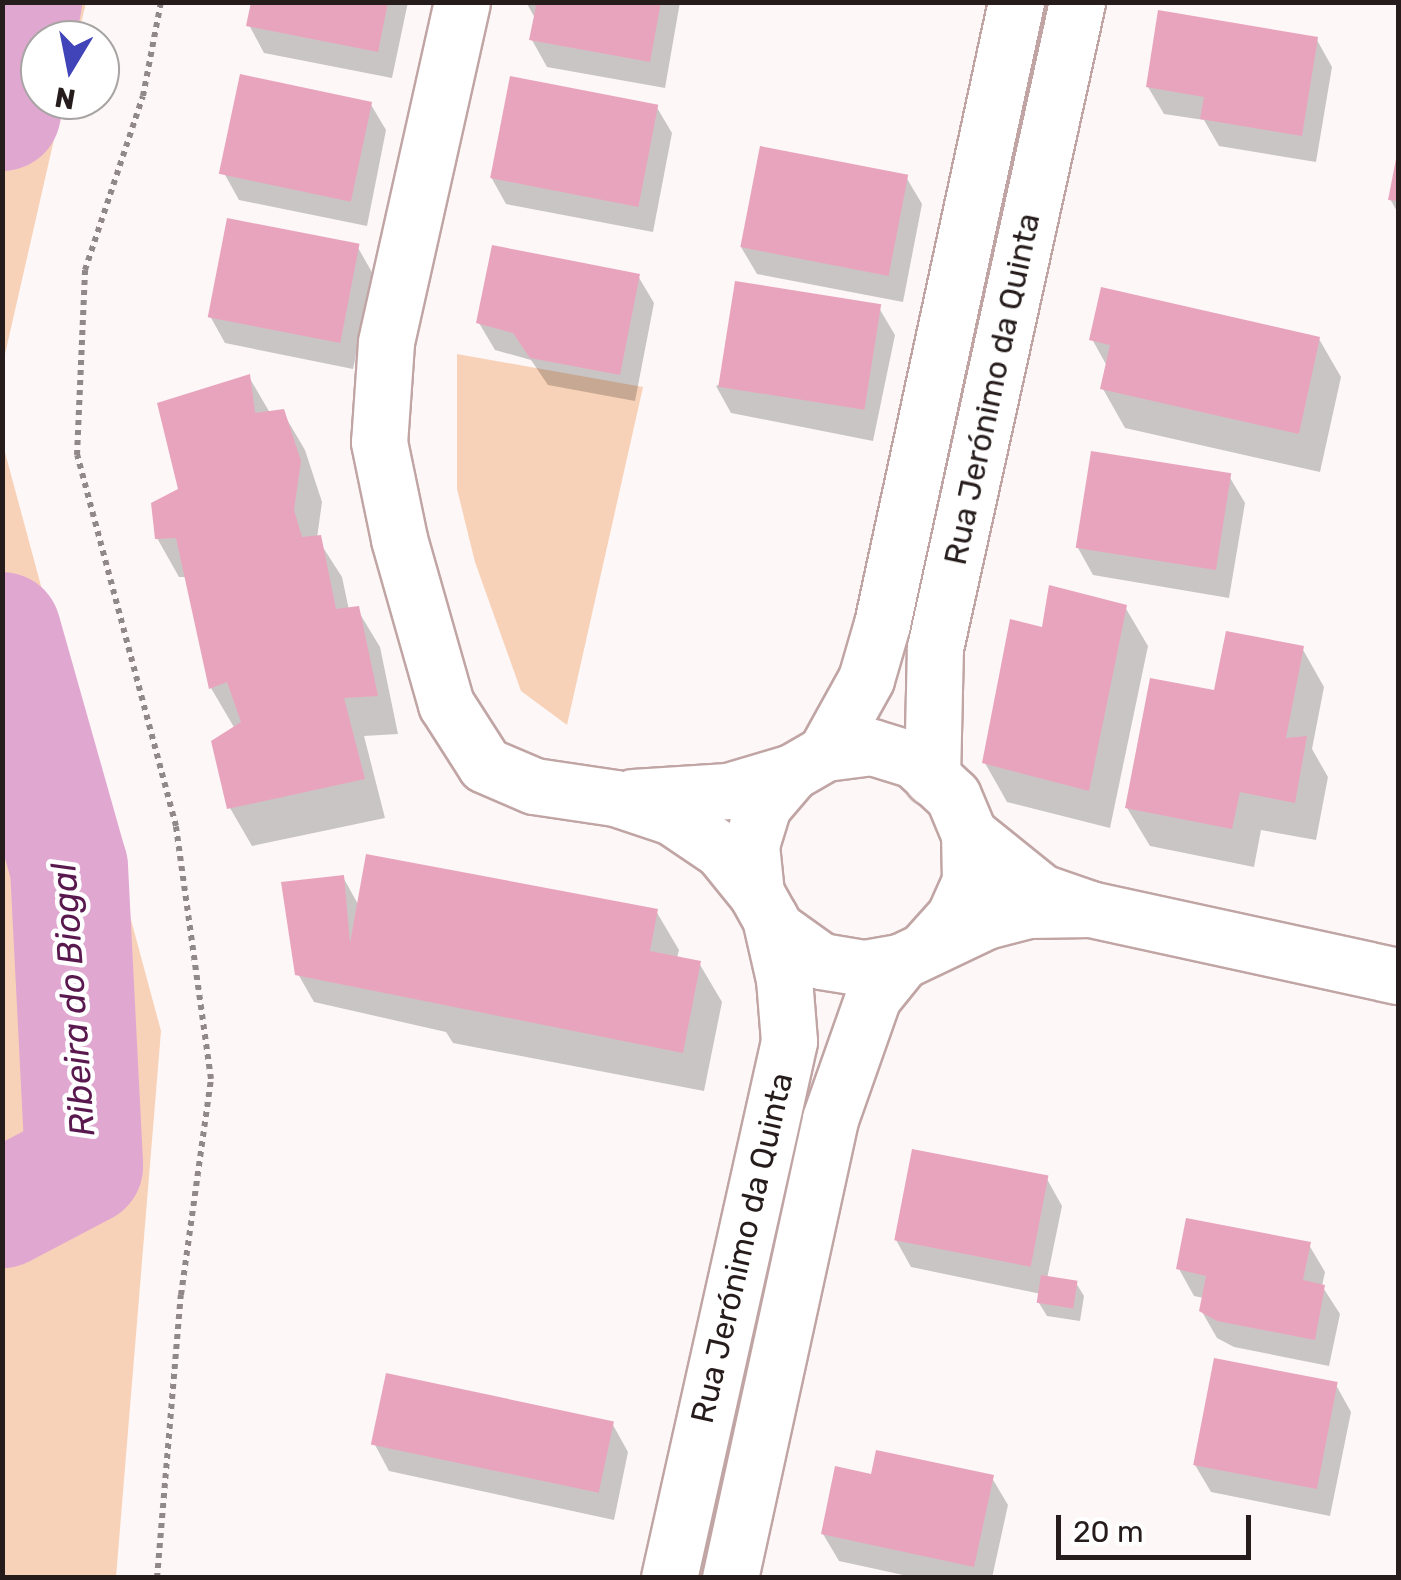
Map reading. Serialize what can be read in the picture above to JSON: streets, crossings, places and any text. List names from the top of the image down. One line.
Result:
{"streets":{"street":["Rua Jerónimo da Quinta"]},"water":["Ribeira do Biogal"],"scale_bar":"20 m","north":"bottom"}
